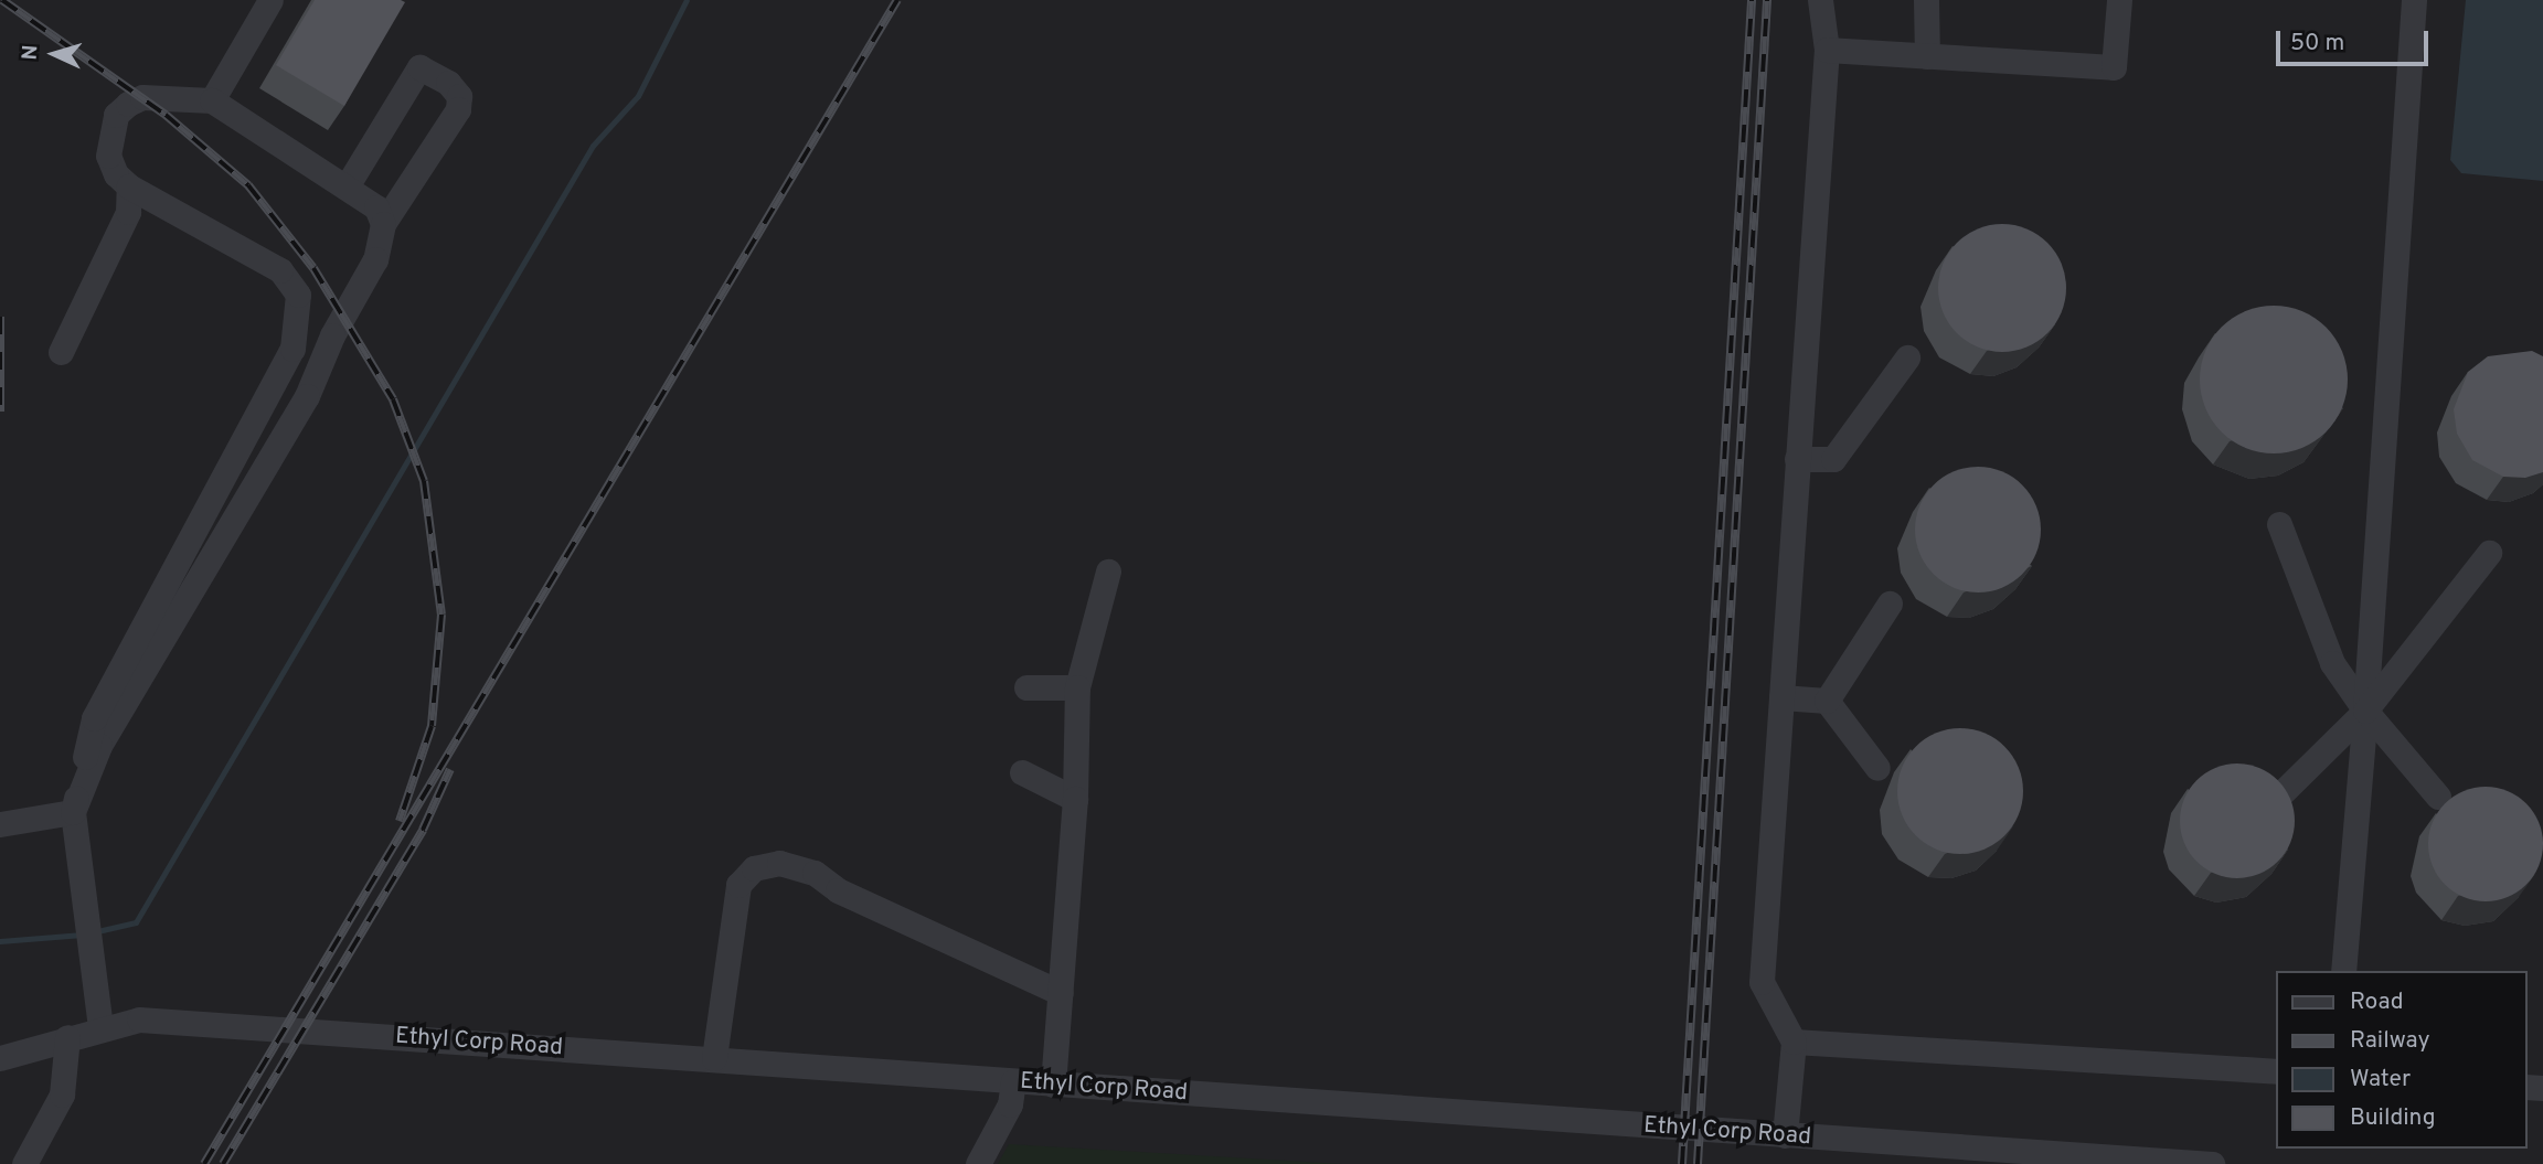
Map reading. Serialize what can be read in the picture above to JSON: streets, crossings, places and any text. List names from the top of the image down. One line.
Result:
{"streets":{"lane":["Ethyl Corp Road"]},"legend":["Road","Railway","Water","Building"],"scale_bar":"50 m","north":"left"}
